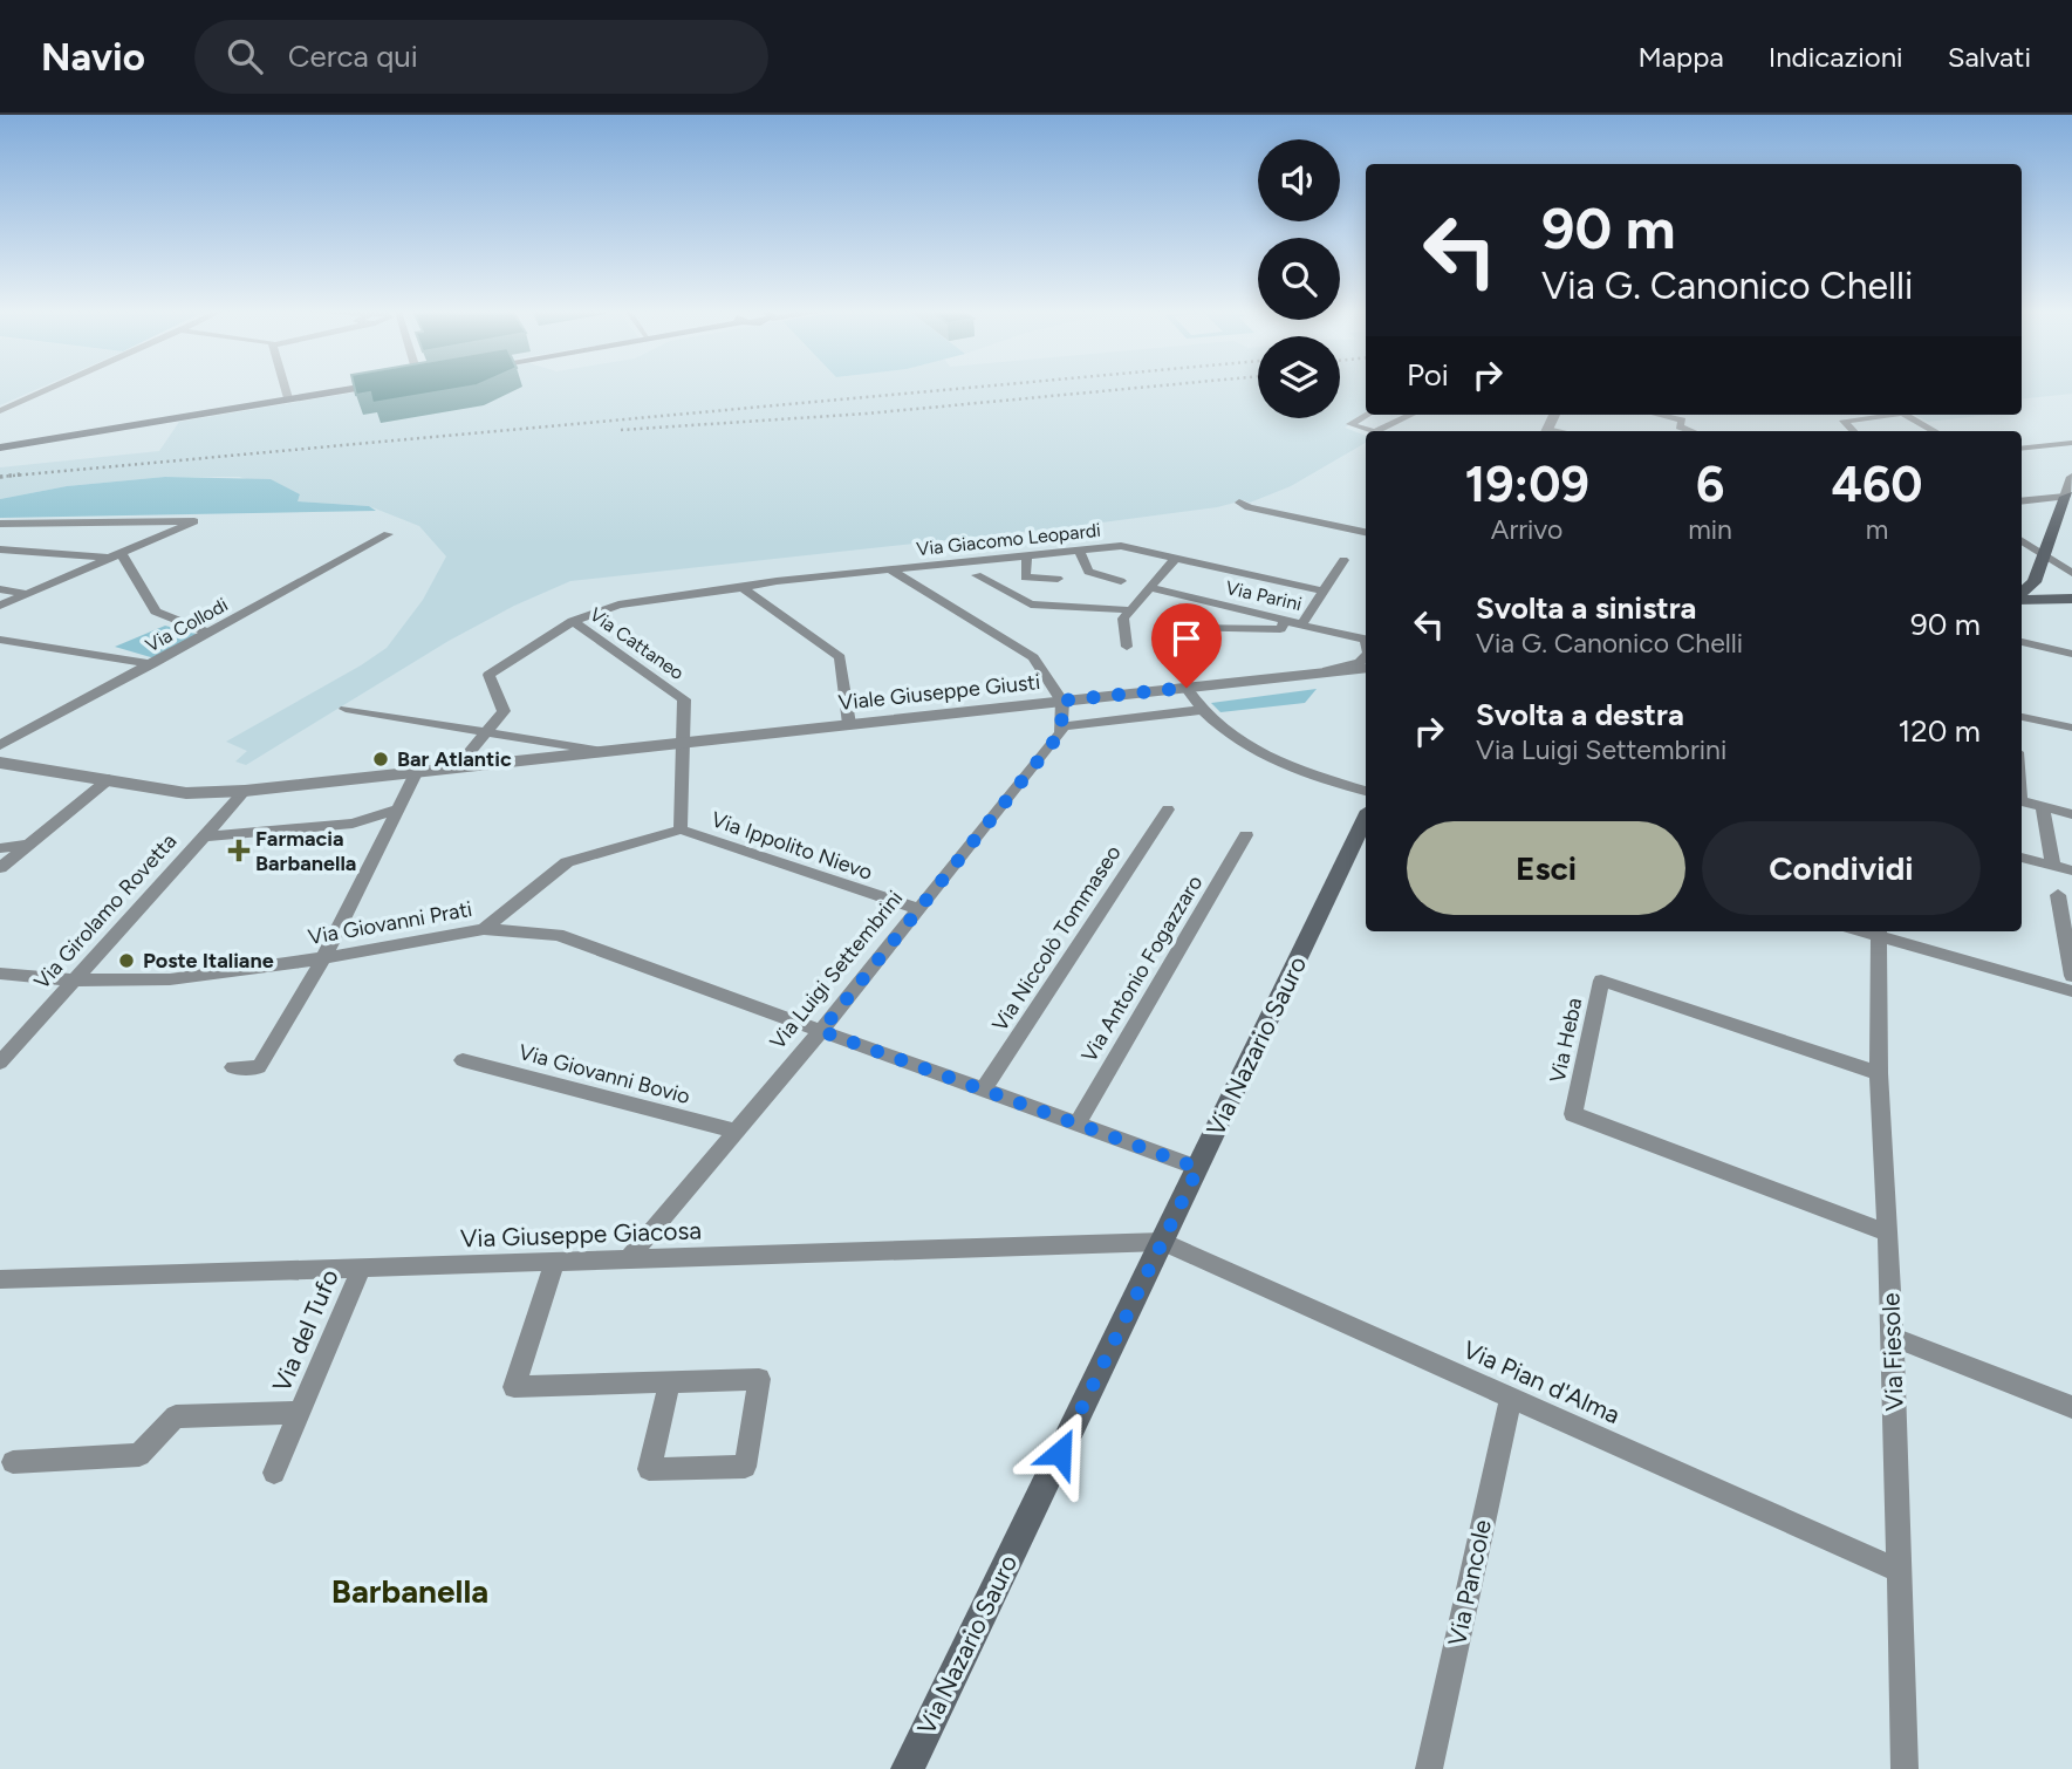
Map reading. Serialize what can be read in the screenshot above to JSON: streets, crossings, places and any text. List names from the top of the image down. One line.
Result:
{"streets":{"main road":["Via Nazario Sauro"],"street":["Via Giacomo Leopardi","Via Parini","Via Collodi","Via Cattaneo","Viale Giuseppe Giusti","Via Ippolito Nievo","Via Girolamo Rovetta","Via Giovanni Prati","Via Niccolò Tommaseo","Via Antonio Fogazzaro","Via Luigi Settembrini","Via Heba","Via Giovanni Bovio","Via Giuseppe Giacosa","Via del Tufo","Via Fiesole","Via Pian d'Alma","Via Pancole"]},"crossings":[["Via Giacomo Leopardi","Via Cattaneo"],["Via Cattaneo","Viale Giuseppe Giusti"],["Viale Giuseppe Giusti","Via Girolamo Rovetta"],["Via Ippolito Nievo","Via Giovanni Prati"],["Via Ippolito Nievo","Via Luigi Settembrini"],["Via Girolamo Rovetta","Via Giovanni Prati"],["Via Giovanni Prati","Via Niccolò Tommaseo"],["Via Giovanni Prati","Via Antonio Fogazzaro"],["Via Giovanni Prati","Via Luigi Settembrini"],["Via Giovanni Prati","Via Nazario Sauro"],["Via Luigi Settembrini","Via Giovanni Bovio"],["Via Luigi Settembrini","Via Giuseppe Giacosa"],["Via Heba","Via Fiesole"],["Via Nazario Sauro","Via Giuseppe Giacosa"],["Via Nazario Sauro","Via Pian d'Alma"],["Via Giuseppe Giacosa","Via del Tufo"],["Via Giuseppe Giacosa","Via Pian d'Alma"],["Via Fiesole","Via Pian d'Alma"],["Via Pian d'Alma","Via Pancole"]],"districts":["Barbanella"],"places":{"other":["Bar Atlantic","Poste Italiane"],"health":["Farmacia Barbanella"]},"page":{"header":"Navio","search":"Cerca qui","nav":["Mappa","Indicazioni","Salvati"],"turn":["90 m","Via G. Canonico Chelli"],"then":"Poi","eta":["19:09","Arrivo","6","min","460","m"],"list":[{"name":"Svolta a sinistra","note":"Via G. Canonico Chelli","value":"90 m"},{"name":"Svolta a destra","note":"Via Luigi Settembrini","value":"120 m"}],"buttons":["Esci","Condividi"]}}
